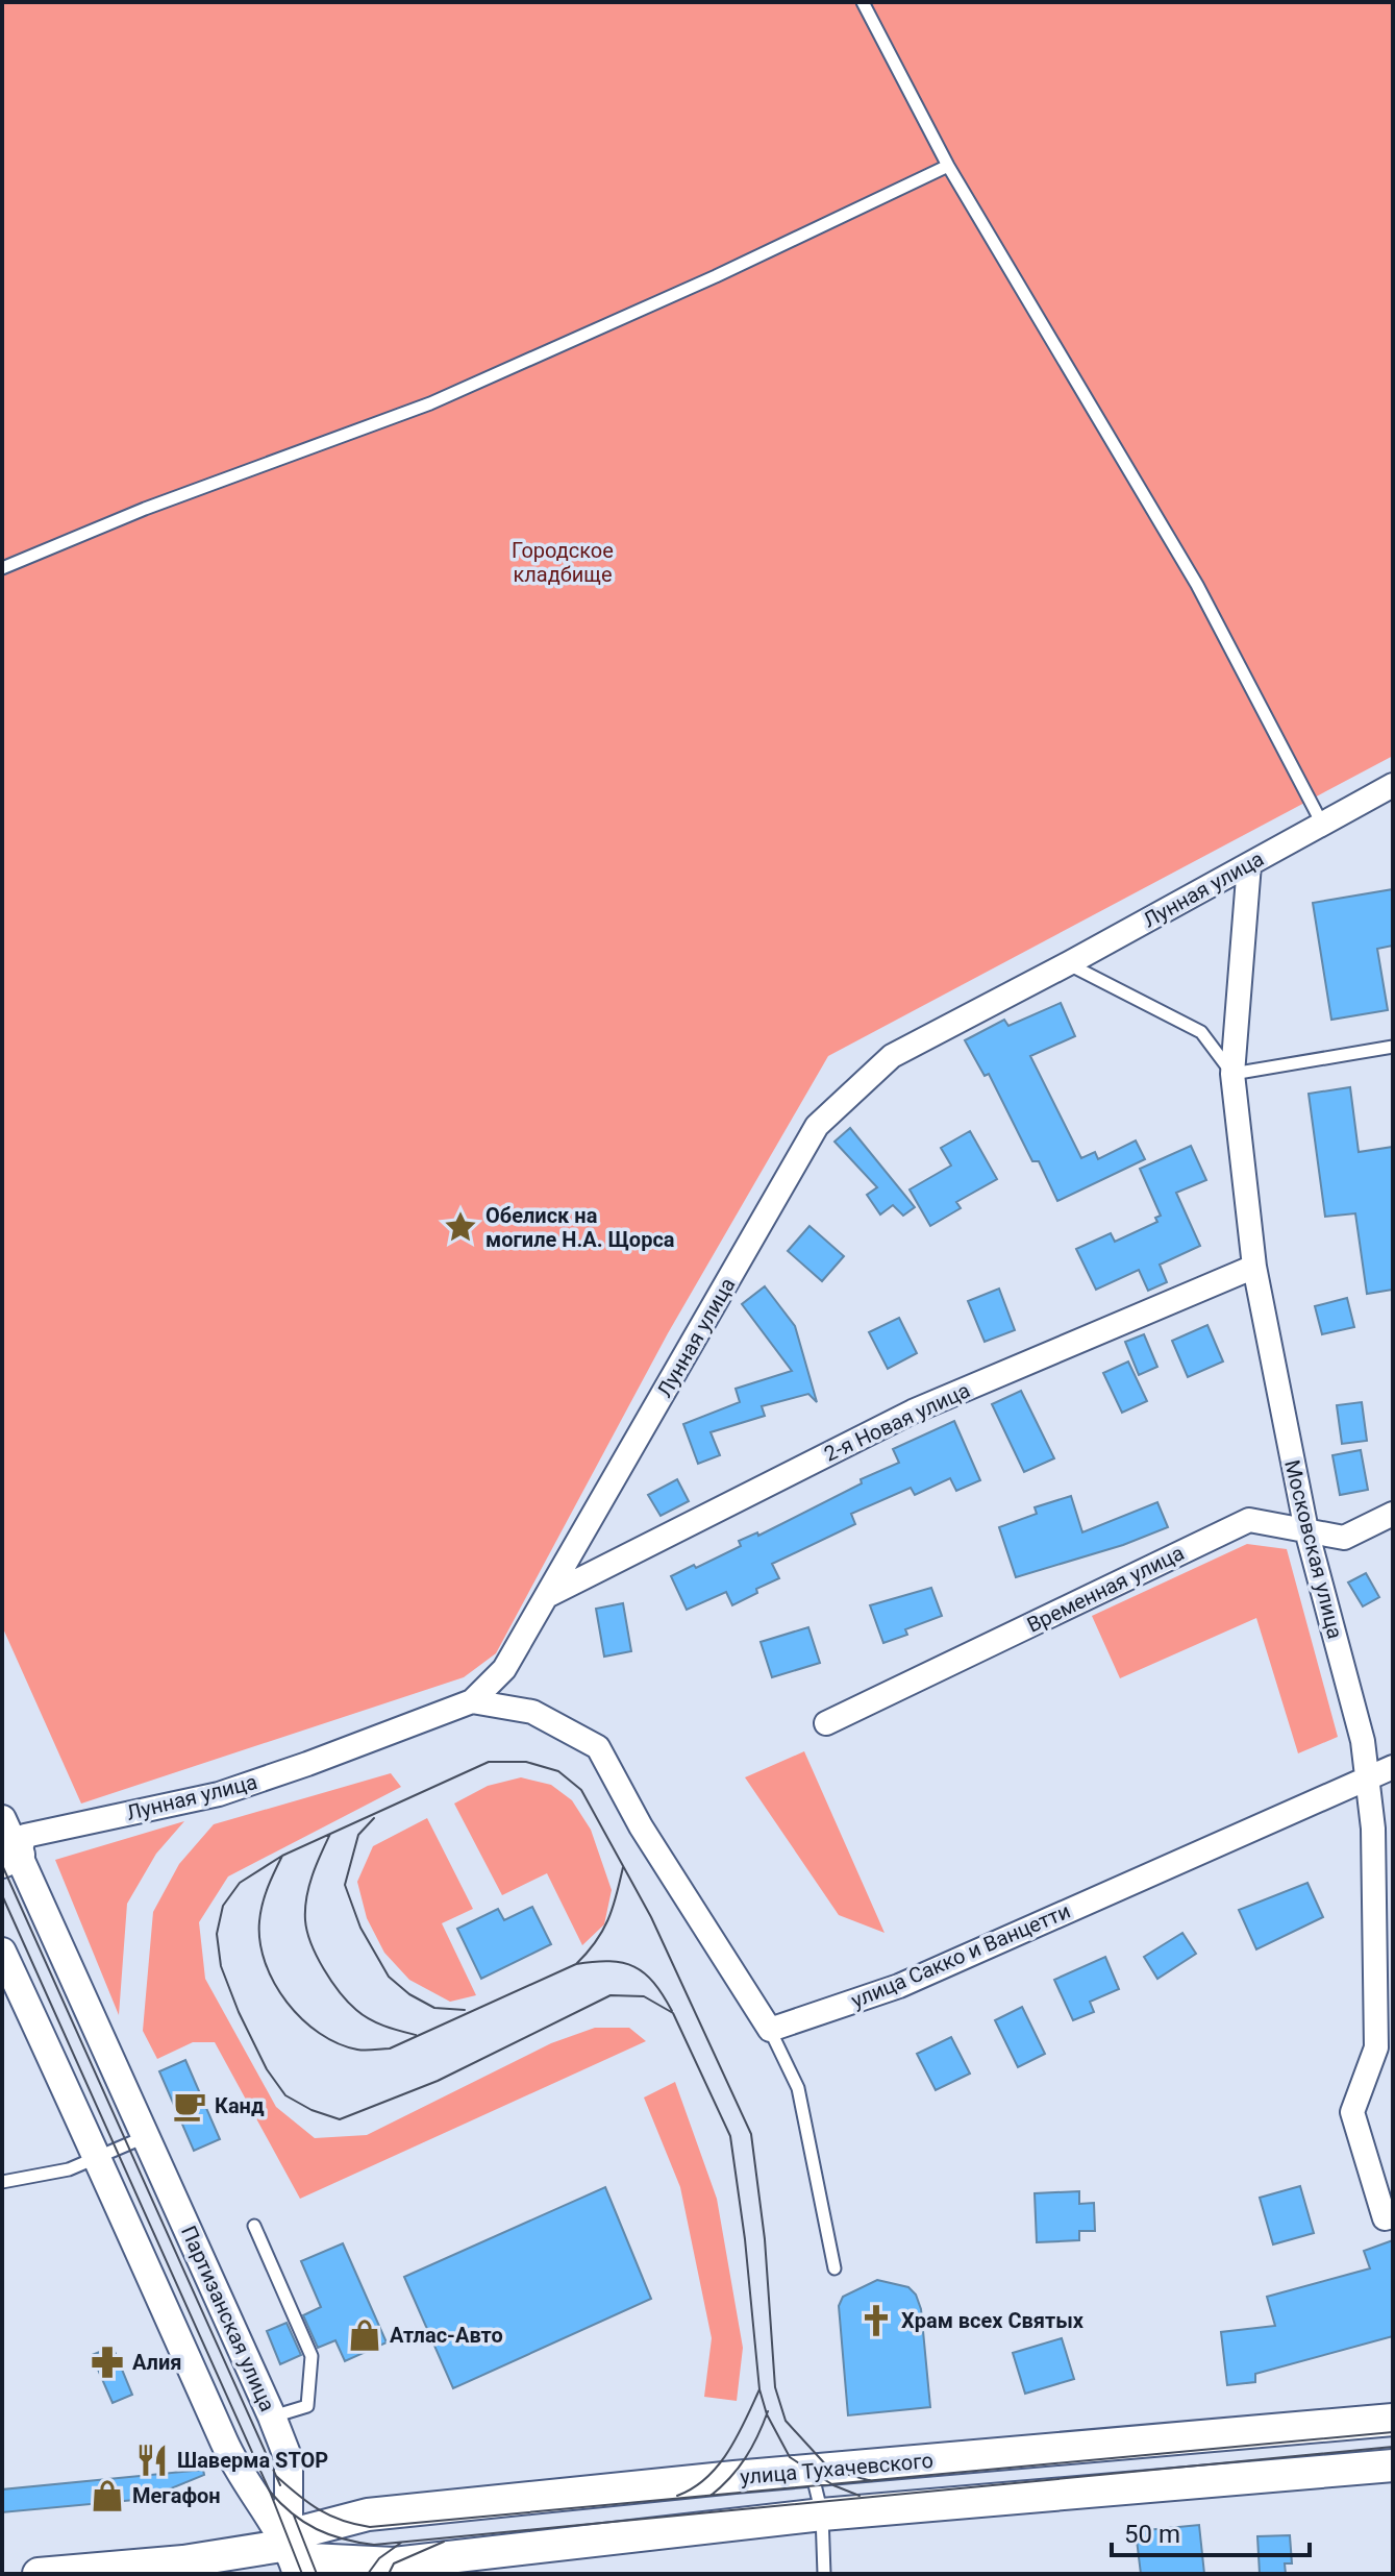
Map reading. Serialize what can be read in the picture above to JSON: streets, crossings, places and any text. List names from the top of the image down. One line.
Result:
{"streets":{"main road":["улица Тухачевского"],"street":["Лунная улица","2-я Новая улица","Московская улица","Временная улица","улица Сакко и Ванцетти","Партизанская улица"]},"crossings":[["Лунная улица","2-я Новая улица"],["Лунная улица","Московская улица"],["Лунная улица","Партизанская улица"],["2-я Новая улица","Московская улица"],["Московская улица","Временная улица"],["Московская улица","улица Сакко и Ванцетти"],["Партизанская улица","улица Тухачевского"]],"parks":["Городское кладбище"],"places":{"place":["Обелиск на могиле Н.А. Щорса"],"cafe":["Канд"],"church":["Храм всех Святых"],"shop":["Атлас-Авто","Мегафон"],"pharmacy":["Алия"],"restaurant":["Шаверма STOP"]},"scale_bar":"50 m"}
